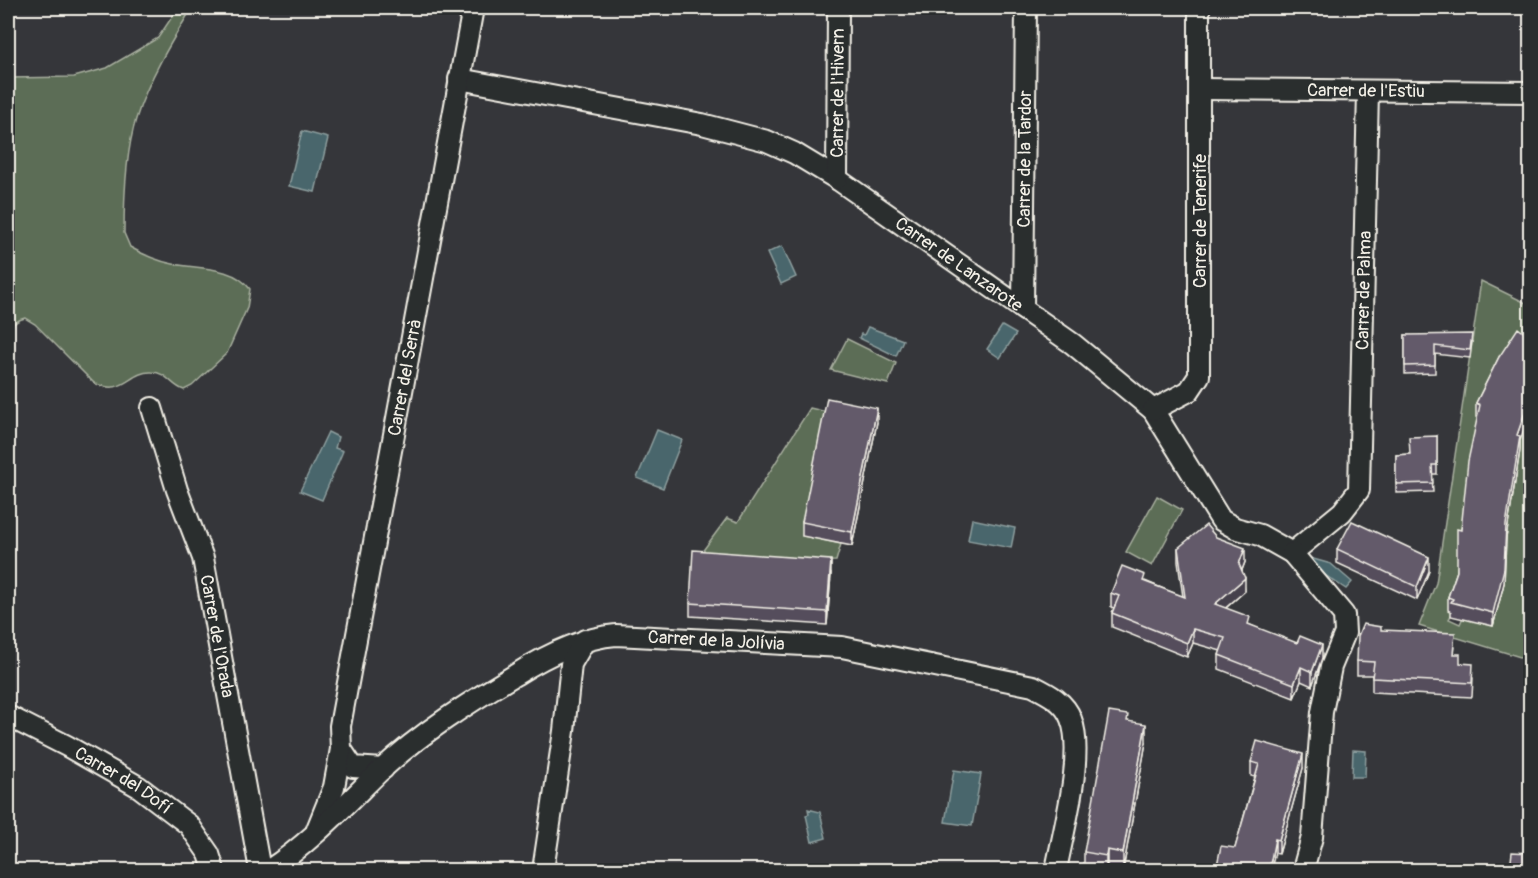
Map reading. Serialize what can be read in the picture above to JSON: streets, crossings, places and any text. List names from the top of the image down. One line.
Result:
{"streets":{"street":["Carrer de l'Estiu","Carrer de l'Hivern","Carrer de la Tardor","Carrer de Tenerife","Carrer de Lanzarote","Carrer de Palma","Carrer del Serrà","Carrer de l'Orada","Carrer de la Jolívia","Carrer del Dofí"]},"crossings":[["Carrer de l'Estiu","Carrer de Tenerife"],["Carrer de l'Estiu","Carrer de Palma"],["Carrer de l'Hivern","Carrer de Lanzarote"],["Carrer de la Tardor","Carrer de Lanzarote"],["Carrer de Tenerife","Carrer de Lanzarote"],["Carrer de Lanzarote","Carrer de Palma"],["Carrer de Lanzarote","Carrer del Serrà"],["Carrer del Serrà","Carrer de la Jolívia"]]}
